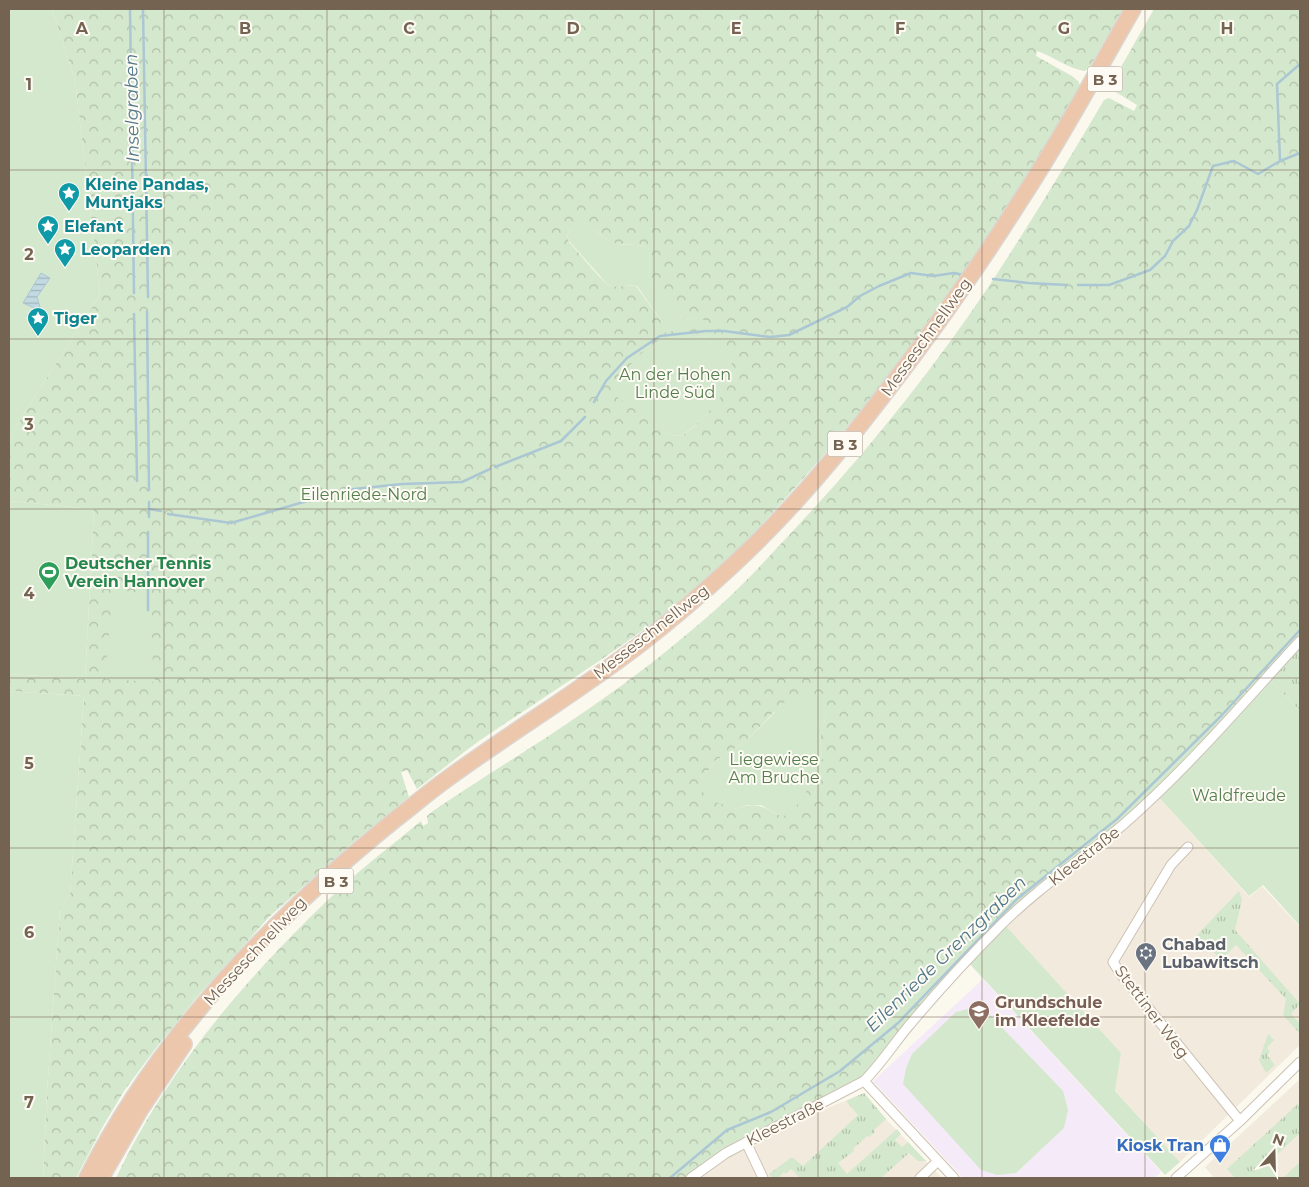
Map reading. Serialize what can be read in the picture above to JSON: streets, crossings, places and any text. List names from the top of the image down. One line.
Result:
{"streets":{"highway":["B 3","Messeschnellweg"],"street":["Kleestraße","Stettiner Weg"]},"water":["Inselgraben","Eilenriede Grenzgraben"],"parks":["An der Hohen Linde Süd","Eilenriede-Nord","Liegewiese Am Bruche","Waldfreude"],"places":{"place":["Kleine Pandas, Muntjaks","Elefant","Leoparden","Tiger"],"sports":["Deutscher Tennis Verein Hannover"],"synagogue":["Chabad Lubawitsch"],"school or university":["Grundschule im Kleefelde"],"shop":["Kiosk Tran"]},"north":"top","grid":{"columns":["A","B","C","D","E","F","G","H"],"rows":["1","2","3","4","5","6","7"]}}
